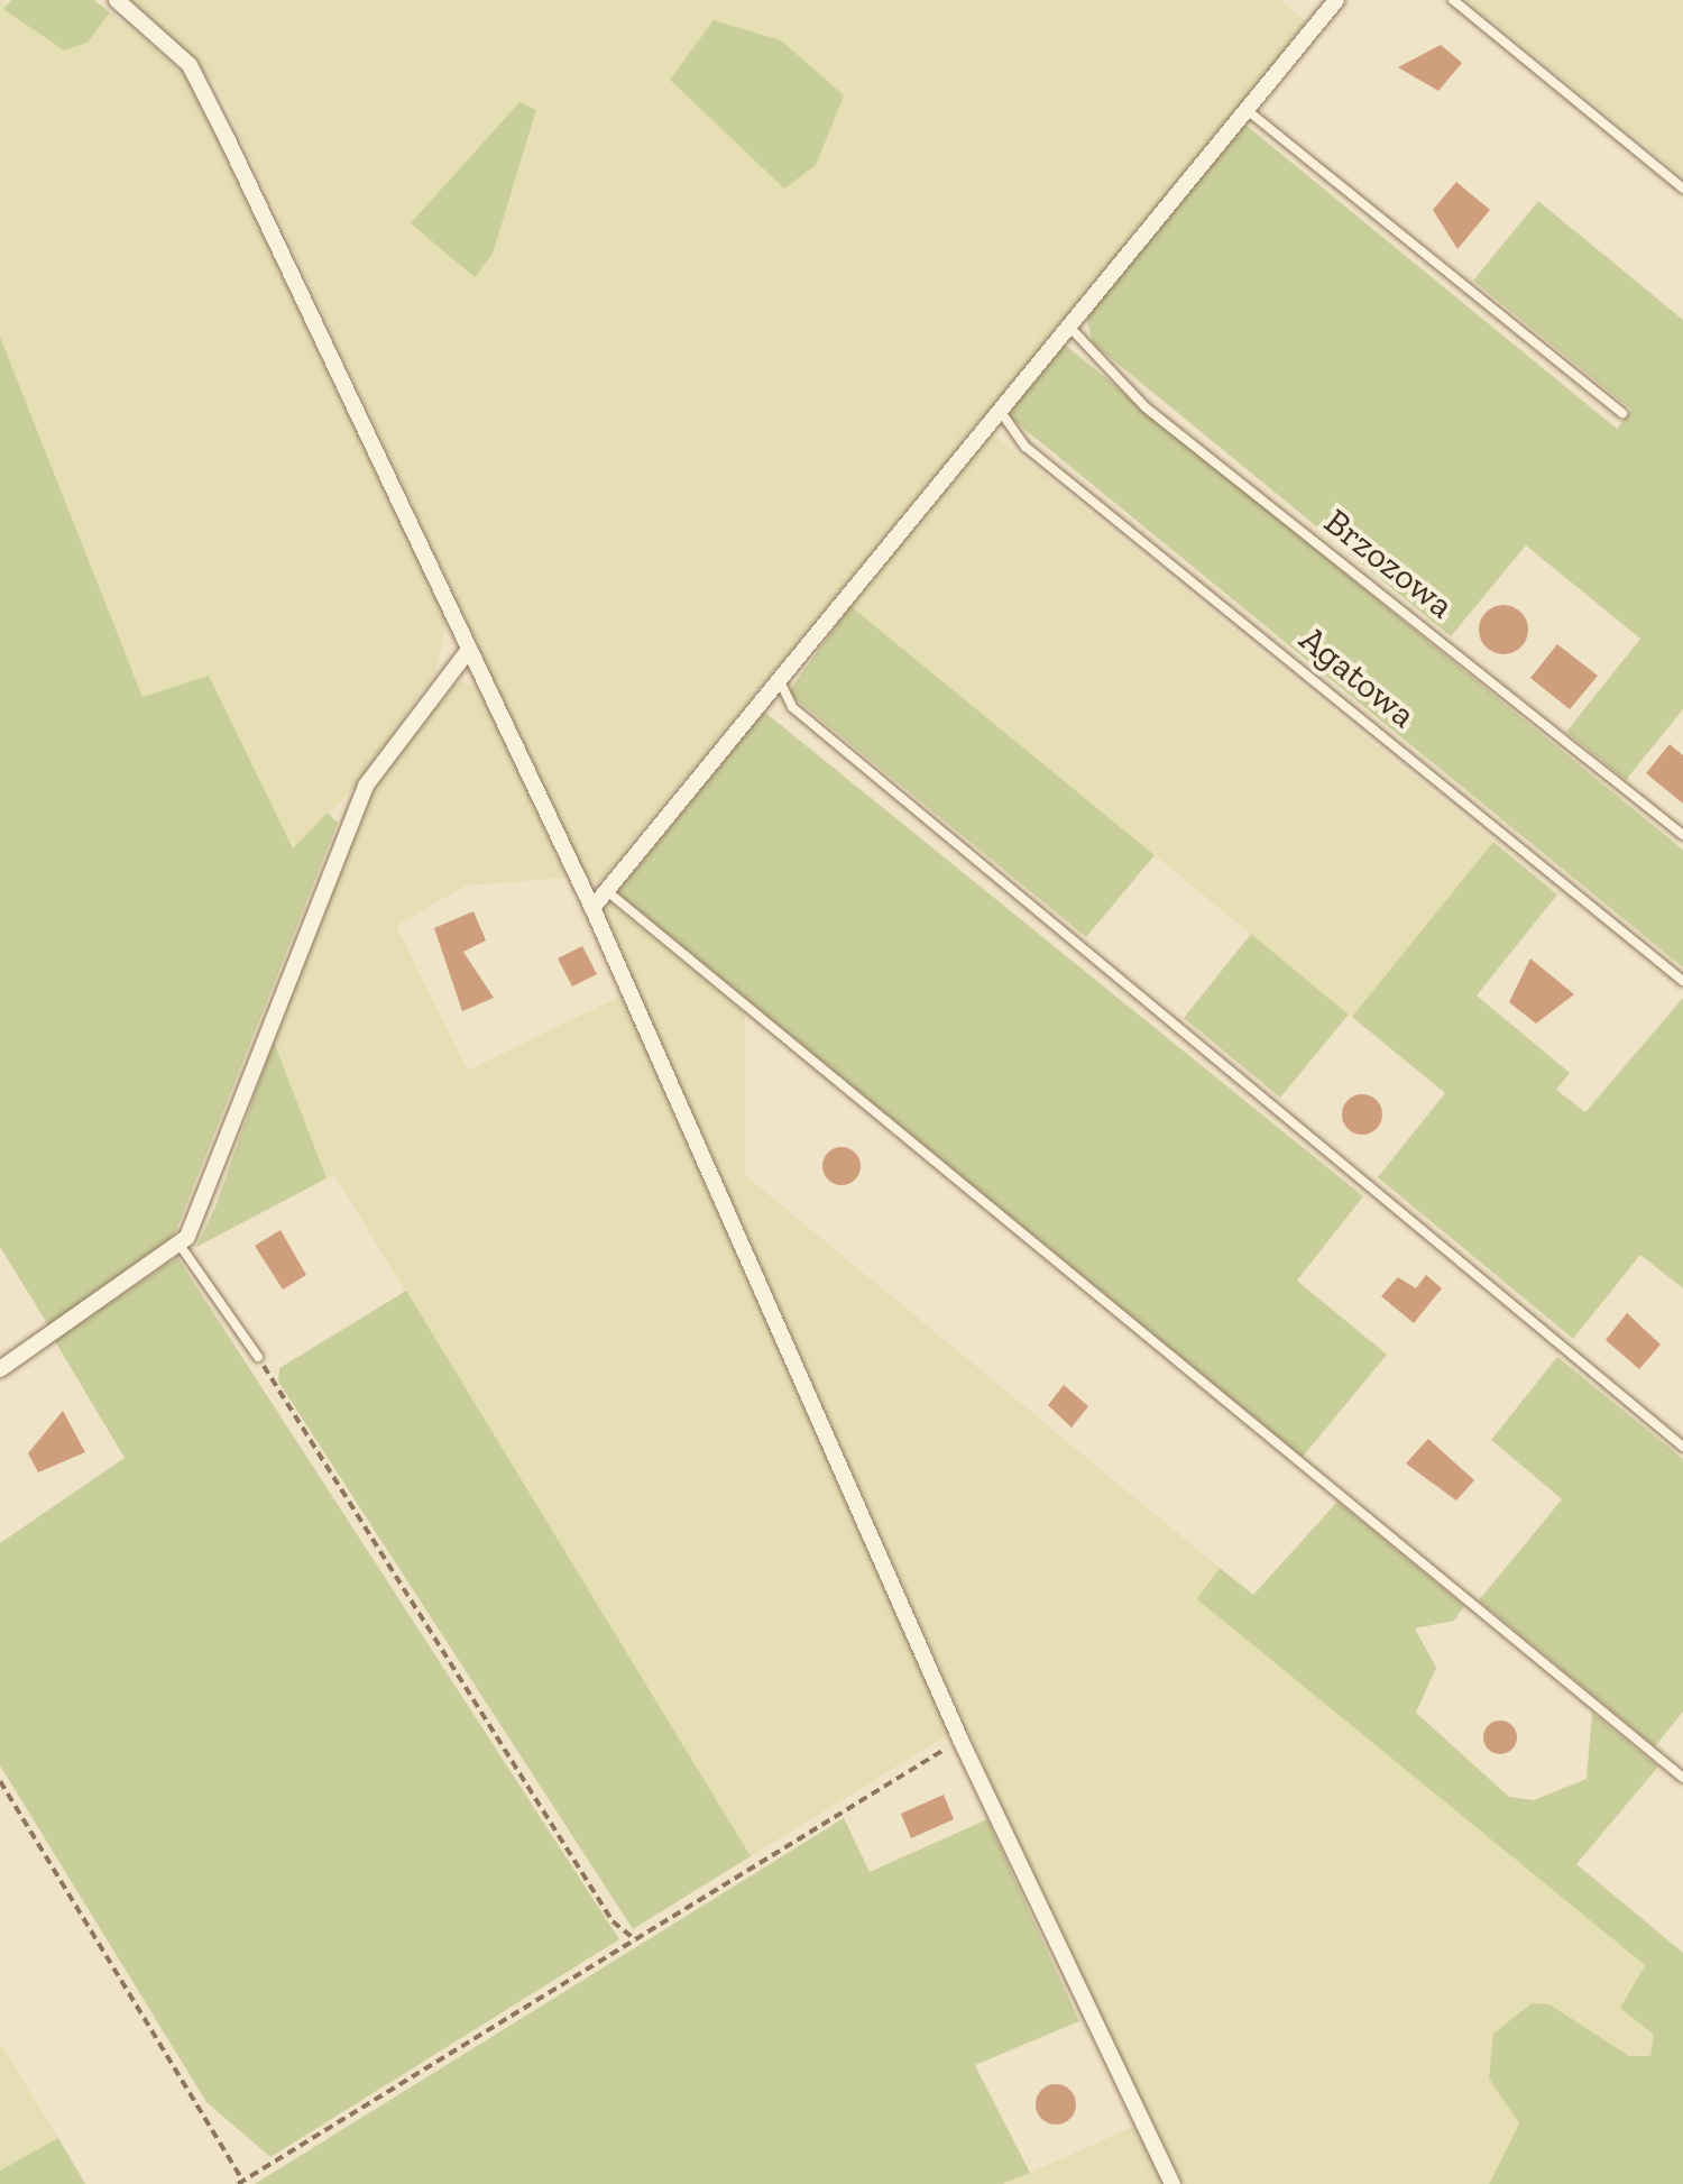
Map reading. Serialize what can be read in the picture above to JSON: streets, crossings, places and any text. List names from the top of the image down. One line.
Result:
{"streets":{"lane":["Brzozowa","Agatowa"]}}
